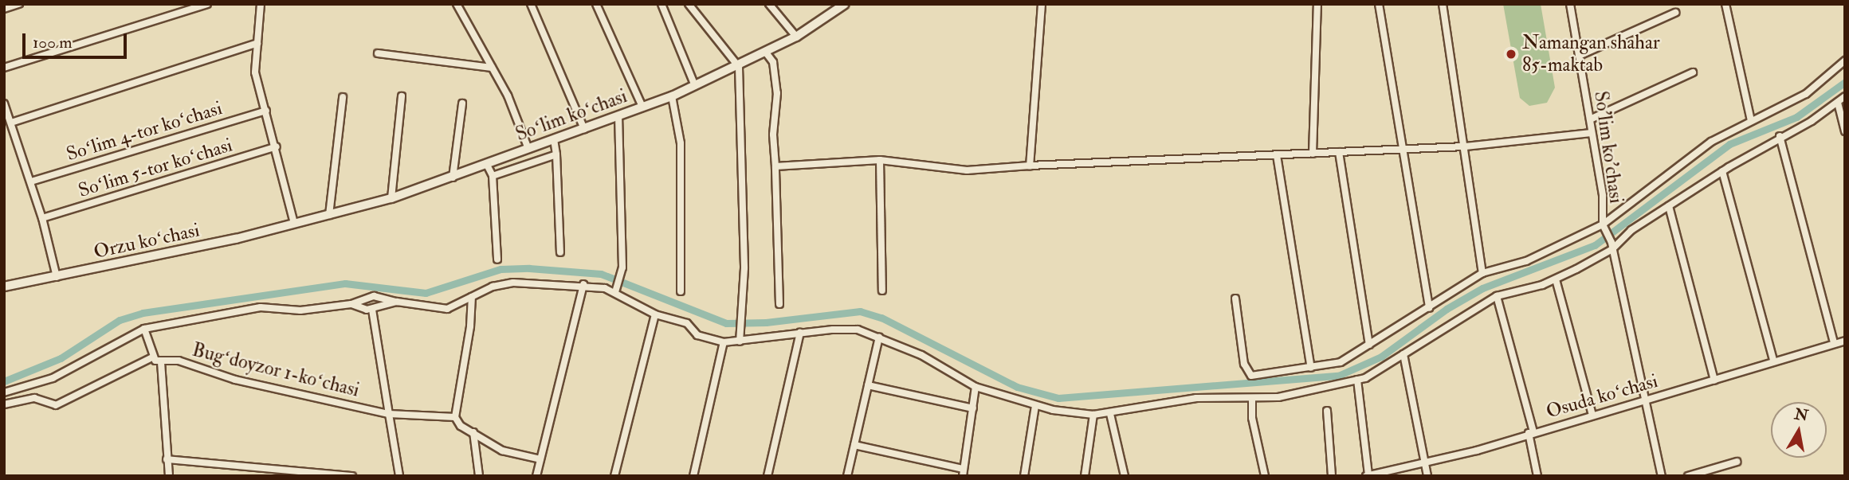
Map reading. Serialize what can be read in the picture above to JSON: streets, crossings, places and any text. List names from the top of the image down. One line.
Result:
{"streets":{"street":["Soʻlim koʻchasi","Soʻlim 4-tor koʻchasi","So'lim ko'chasi","Soʻlim 5-tor koʻchasi","Orzu koʻchasi","Bugʻdoyzor 1-koʻchasi","Osuda koʻchasi"]},"crossings":[["Soʻlim koʻchasi","Orzu koʻchasi"]],"places":["Namangan shahar 85-maktab"],"scale_bar":"100 m","north":"top"}
